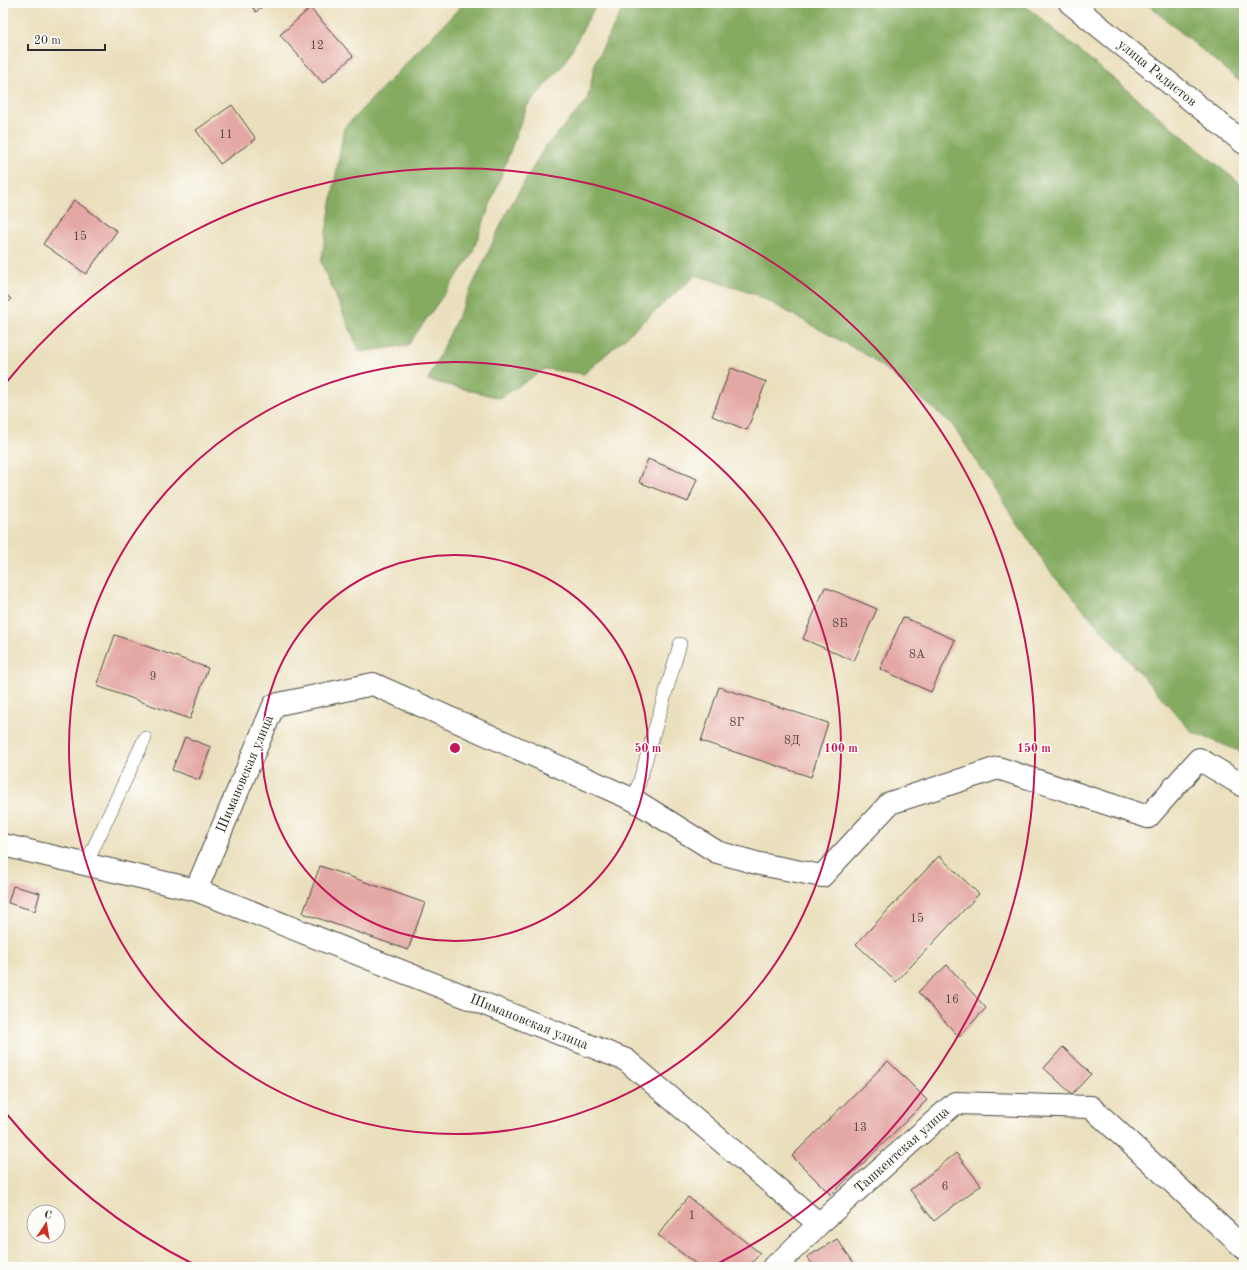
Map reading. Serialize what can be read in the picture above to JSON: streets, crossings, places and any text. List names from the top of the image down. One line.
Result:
{"streets":{"street":["улица Радистов","Шимановская улица","Ташкентская улица"]},"crossings":[["Шимановская улица","Ташкентская улица"]],"house_numbers":["12","11","15","8Б","8А","9","8Г","8Д","15","16","13","6","1"],"scale_bar":"20 m","north":"top","rings":["50 m","100 m","150 m"]}
